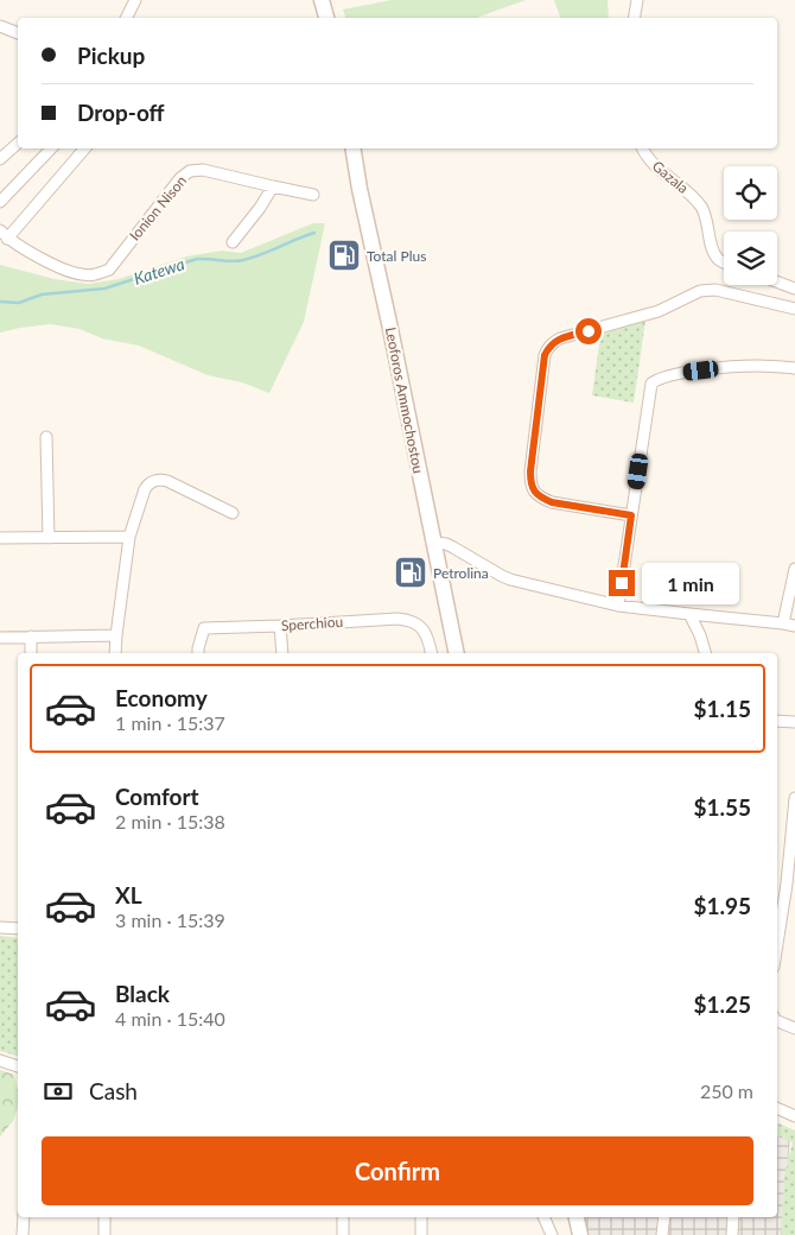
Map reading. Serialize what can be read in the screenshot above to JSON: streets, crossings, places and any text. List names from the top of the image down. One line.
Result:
{"streets":{"main road":["Leoforos Ammochostou"],"street":["Gazala","Ionion Nison","Sperchiou"]},"water":["Katewa"],"places":{"fuel station":["Total Plus","Petrolina"]},"page":{"banner":["Pickup","Drop-off"],"bubble":"1 min","list":[{"name":"Economy","note":"1 min · 15:37","value":"$1.15"},{"name":"Comfort","note":"2 min · 15:38","value":"$1.55"},{"name":"XL","note":"3 min · 15:39","value":"$1.95"},{"name":"Black","note":"4 min · 15:40","value":"$1.25"}],"pay":["Cash","250 m"],"buttons":"Confirm"}}
